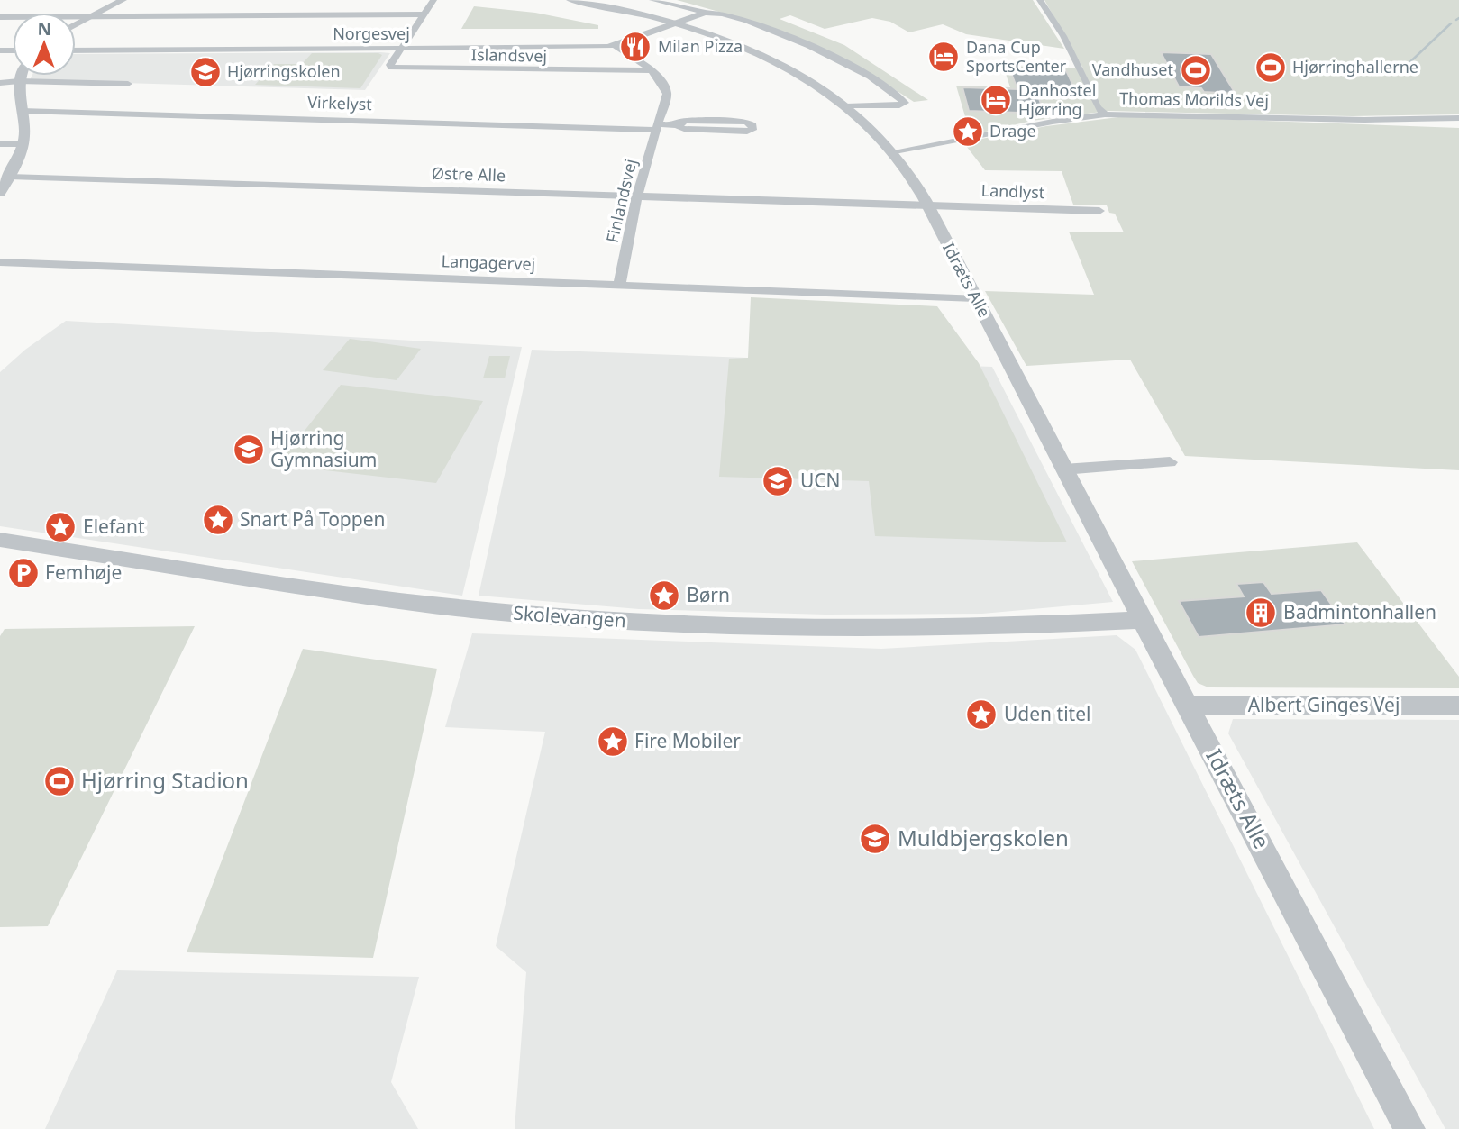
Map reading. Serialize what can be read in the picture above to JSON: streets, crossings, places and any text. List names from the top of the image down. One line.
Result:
{"streets":{"street":["Norgesvej","Islandsvej","Thomas Morilds Vej","Virkelyst","Østre Alle","Landlyst","Finlandsvej","Langagervej","Idræts Alle","Skolevangen","Albert Ginges Vej"]},"crossings":[["Norgesvej","Islandsvej"],["Norgesvej","Finlandsvej"],["Norgesvej","Idræts Alle"],["Islandsvej","Finlandsvej"],["Thomas Morilds Vej","Idræts Alle"],["Virkelyst","Finlandsvej"],["Østre Alle","Landlyst"],["Østre Alle","Finlandsvej"],["Østre Alle","Idræts Alle"],["Landlyst","Idræts Alle"],["Finlandsvej","Langagervej"],["Langagervej","Idræts Alle"],["Idræts Alle","Skolevangen"],["Idræts Alle","Albert Ginges Vej"]],"places":{"restaurant":["Milan Pizza"],"hotel":["Dana Cup SportsCenter","Danhostel Hjørring"],"sports":["Hjørringhallerne","Vandhuset","Hjørring Stadion"],"school or university":["Hjørringskolen","Hjørring Gymnasium","UCN","Muldbjergskolen"],"place":["Drage","Snart På Toppen","Elefant","Børn","Uden titel","Fire Mobiler"],"parking":["Femhøje"],"building":["Badmintonhallen"]},"north":"top"}
